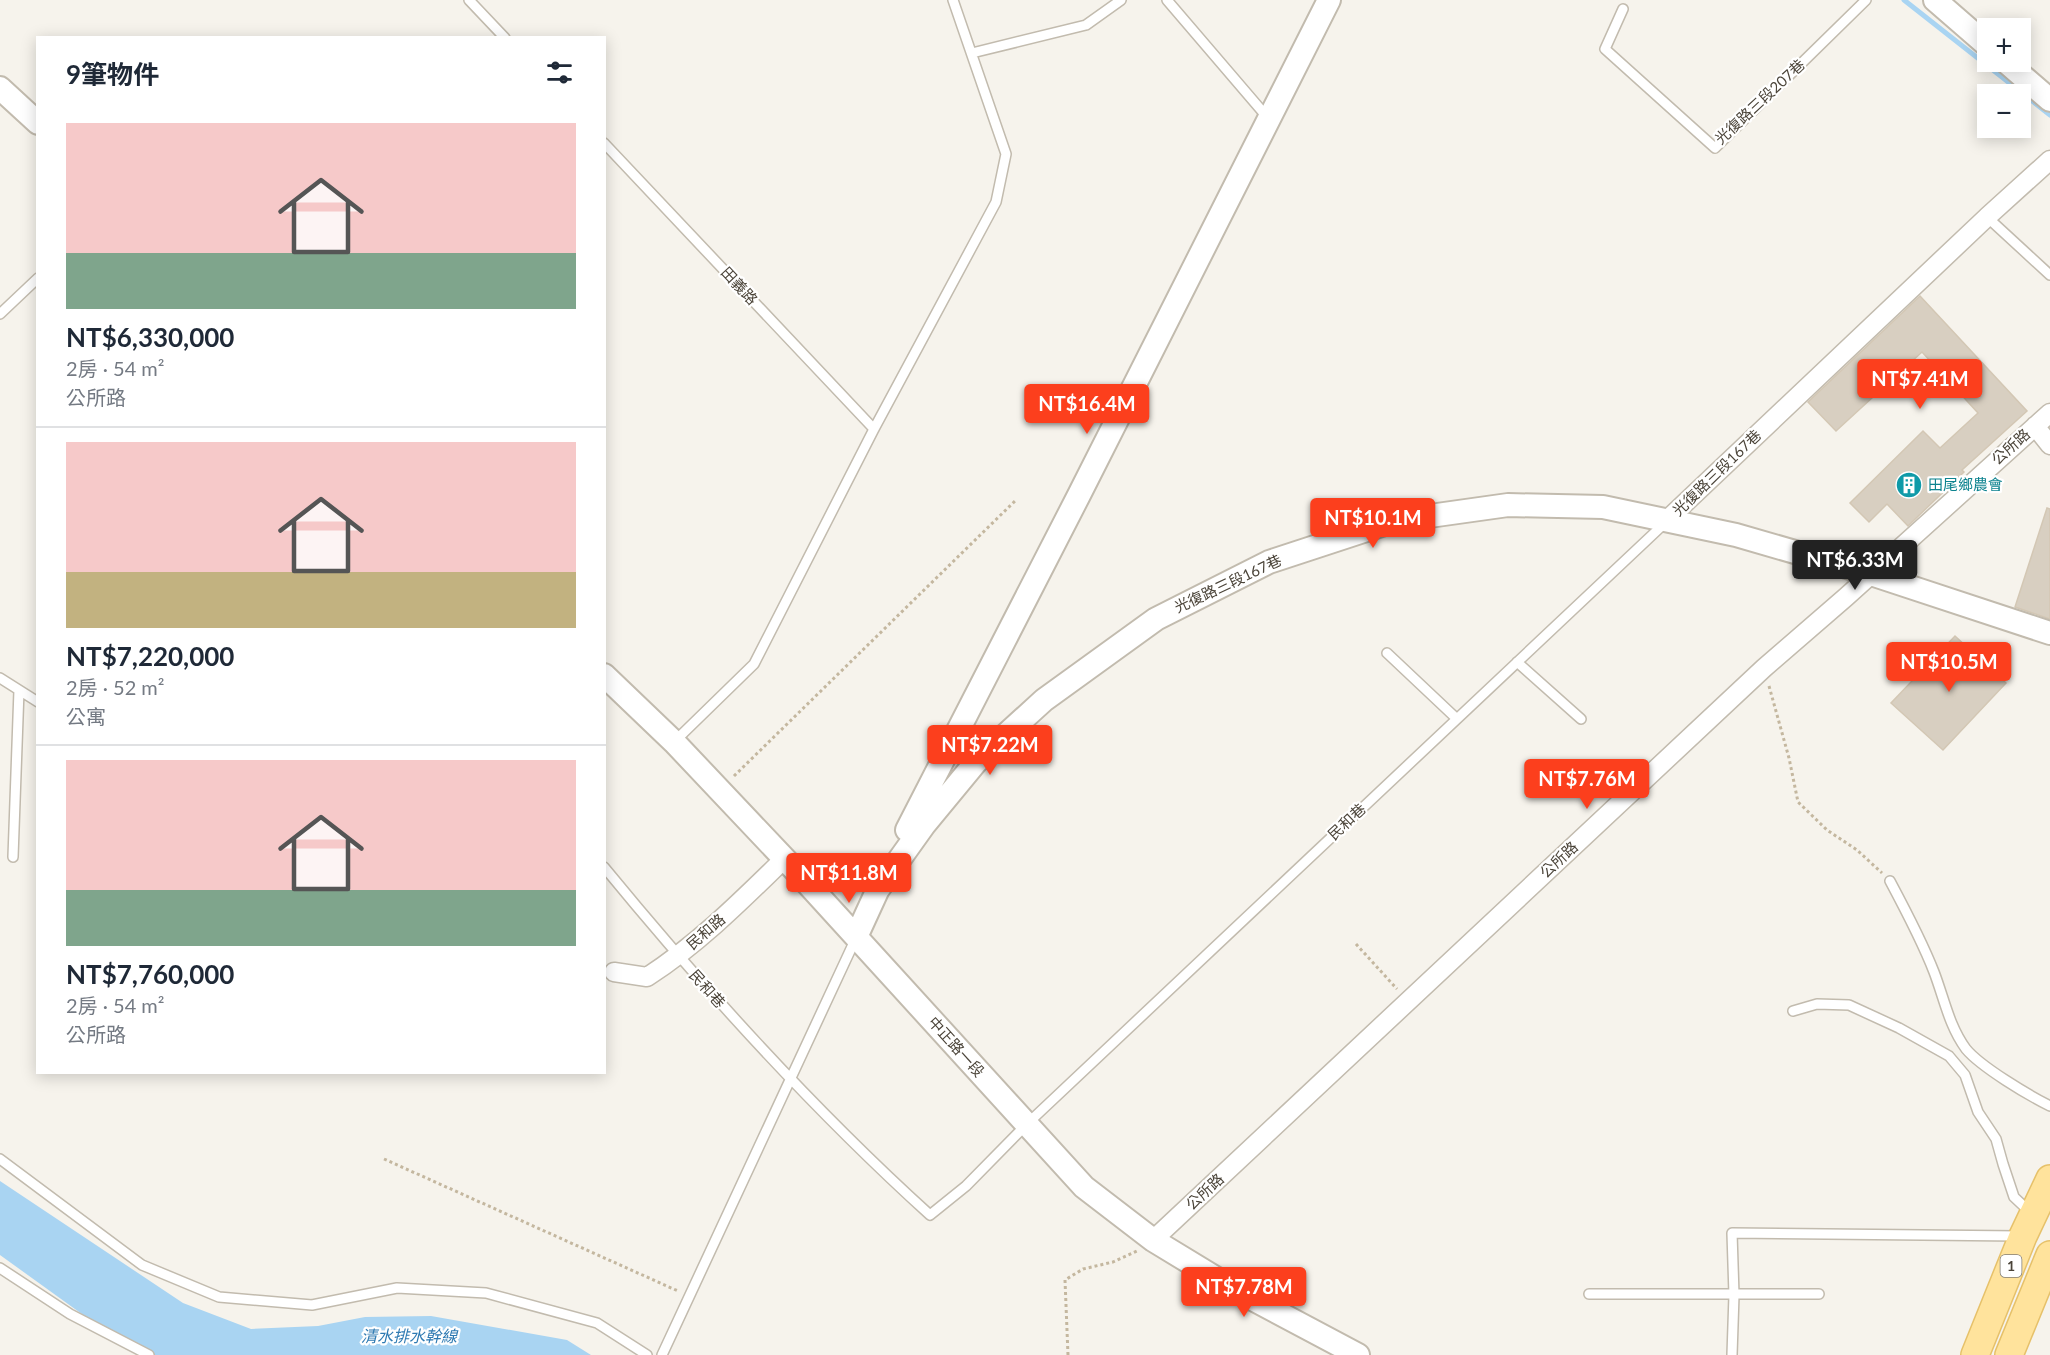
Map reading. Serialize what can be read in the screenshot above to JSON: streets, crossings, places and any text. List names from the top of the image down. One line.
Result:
{"streets":{"main road":["1"],"street":["公所路","光復路三段167巷","民和路","中正路一段"],"lane":["光復路三段207巷","田義路","民和巷"]},"crossings":[["公所路","中正路一段"],["光復路三段167巷","民和巷"],["民和巷","民和路"],["民和巷","中正路一段"],["民和路","中正路一段"]],"water":["清水排水幹線"],"places":{"building":["田尾鄉農會"]},"page":{"map_buttons":["+","−"],"heading":"9筆物件","list":[{"name":"NT$6,330,000","note":"2房 · 54 m² · 公所路"},{"name":"NT$7,220,000","note":"2房 · 52 m² · 公寓"},{"name":"NT$7,760,000","note":"2房 · 54 m² · 公所路"}],"price":["NT$7.41M","NT$16.4M","NT$10.1M","NT$6.33M","NT$10.5M","NT$7.22M","NT$7.76M","NT$11.8M","NT$7.78M"]}}
